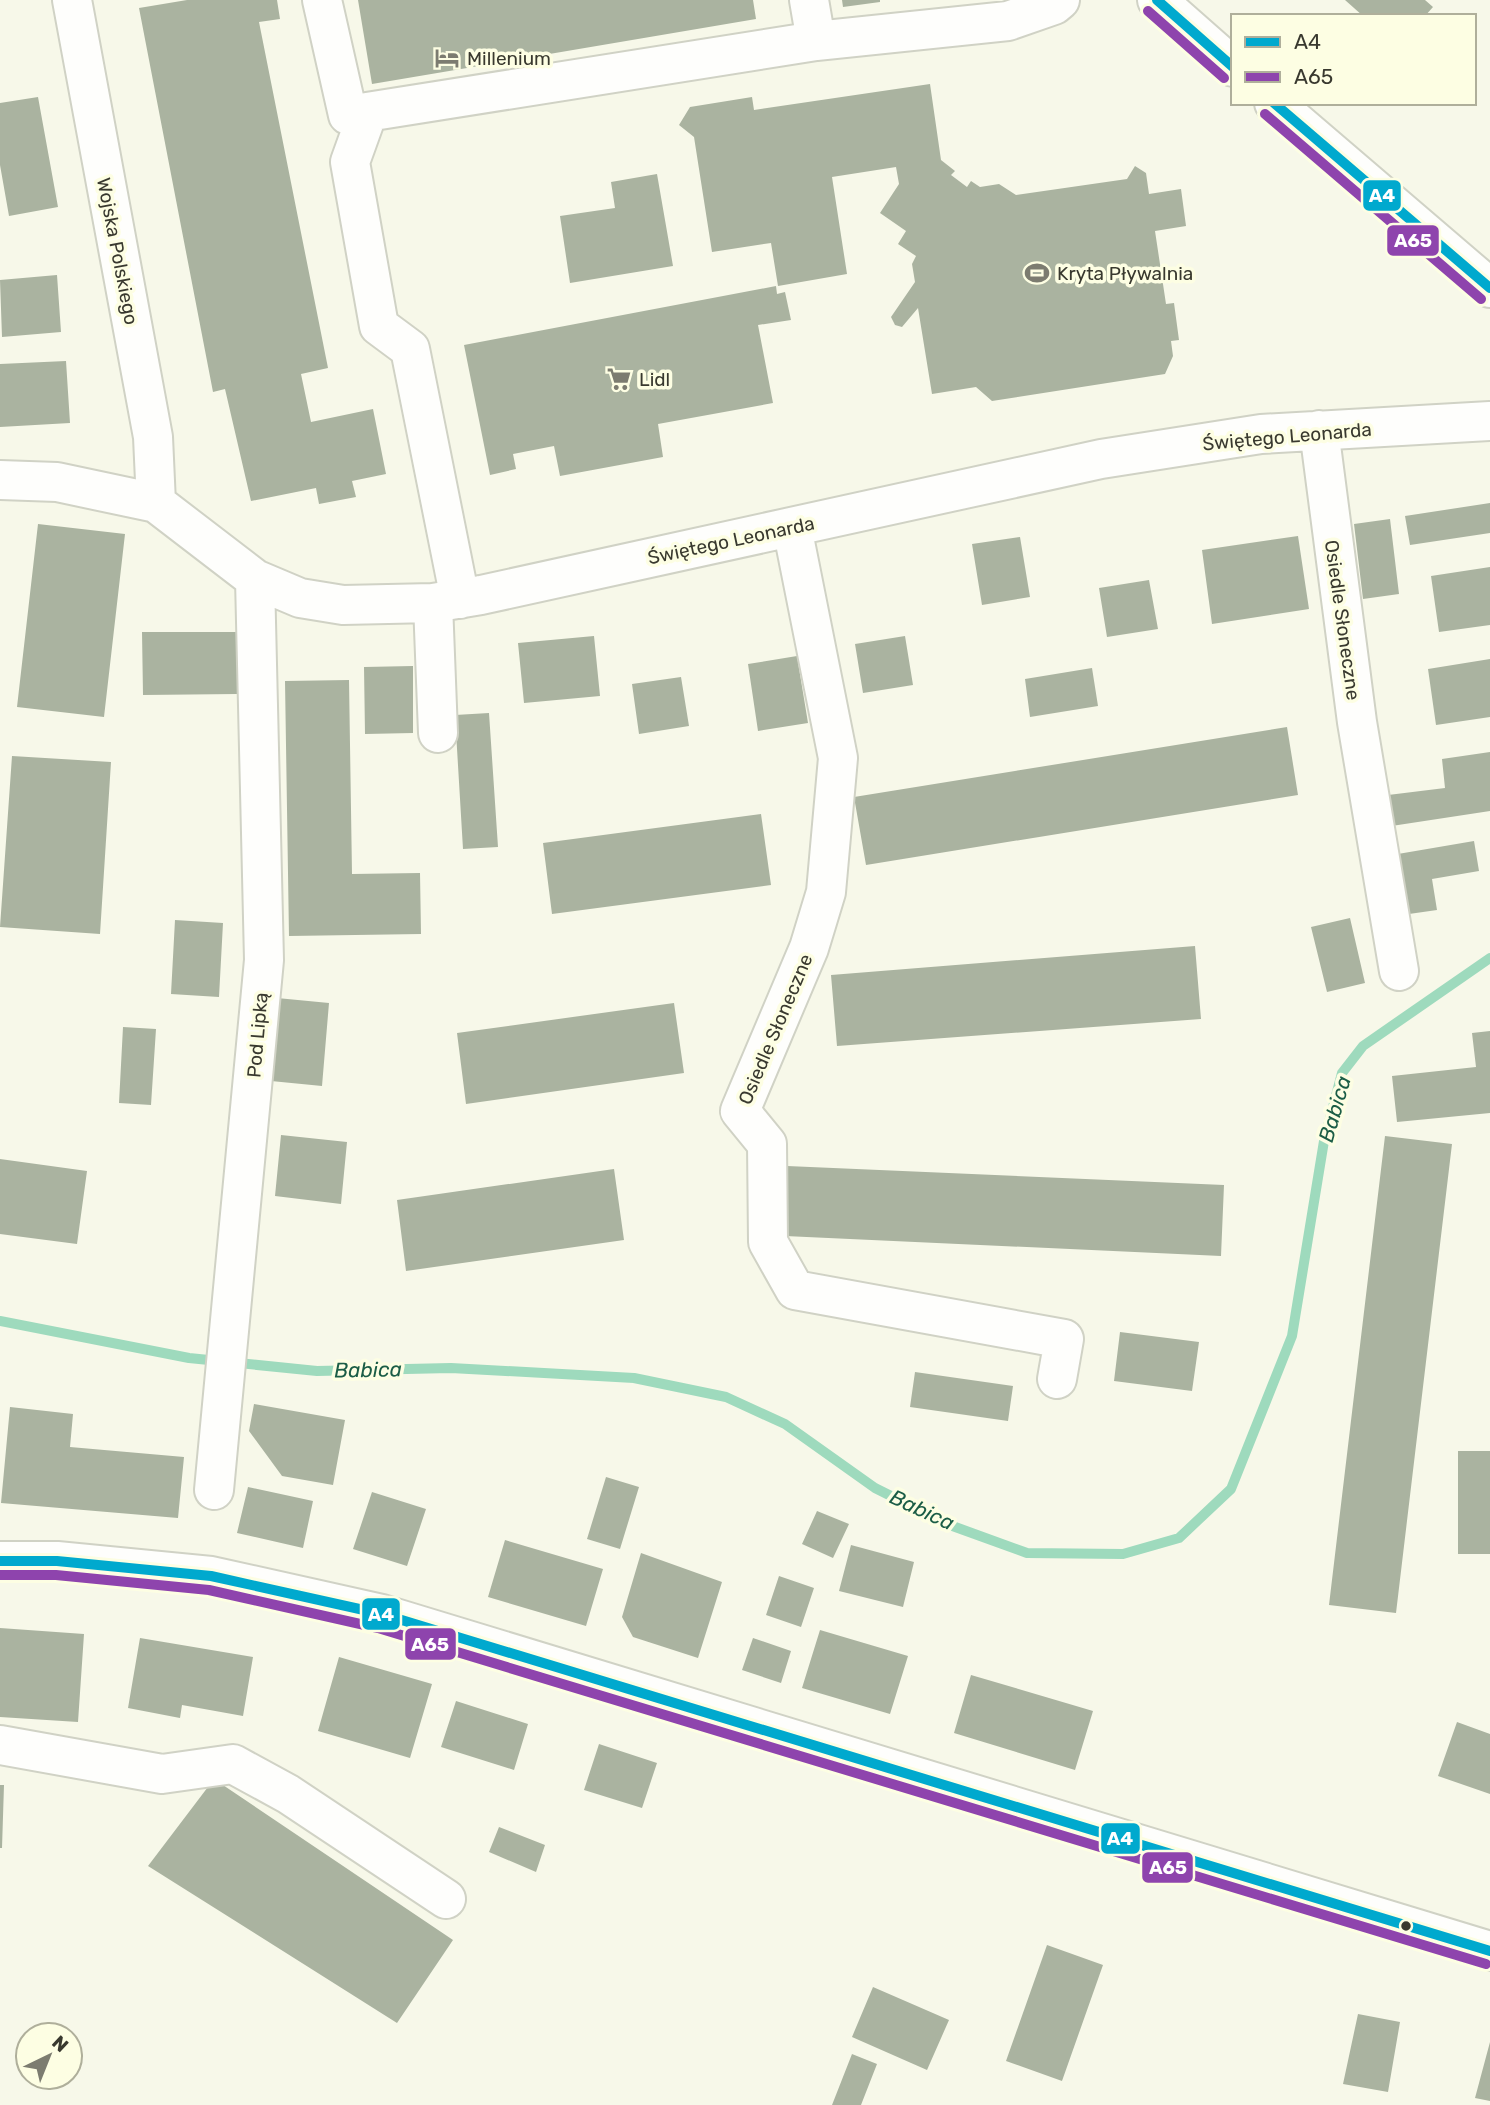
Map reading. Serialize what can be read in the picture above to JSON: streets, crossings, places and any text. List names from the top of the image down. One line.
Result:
{"streets":{"street":["Wojska Polskiego","Świętego Leonarda","Osiedle Słoneczne","Pod Lipką"]},"crossings":[["Wojska Polskiego","Świętego Leonarda"],["Świętego Leonarda","Osiedle Słoneczne"],["Świętego Leonarda","Pod Lipką"]],"water":["Babica"],"places":{"hotel":["Millenium"],"sports":["Kryta Pływalnia"],"supermarket":["Lidl"]},"lines":["transit line A4","transit line A65"],"legend":["A4","A65"],"north":"top right"}
